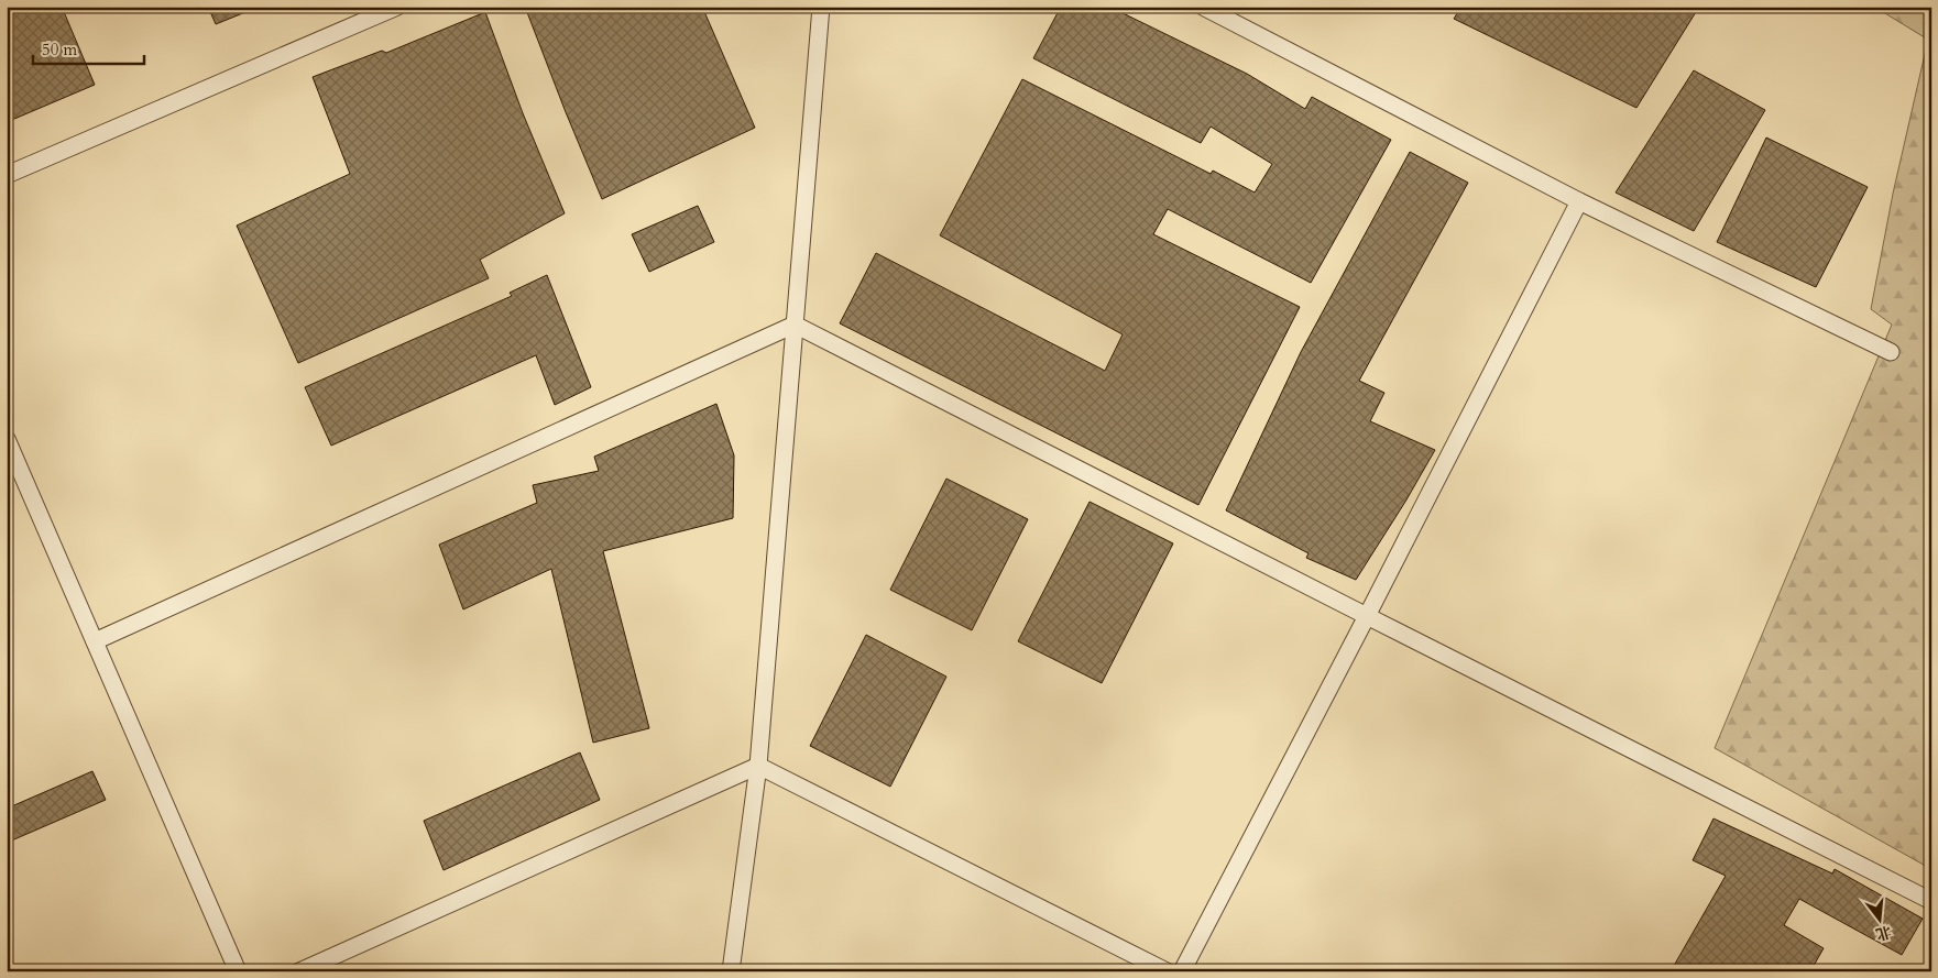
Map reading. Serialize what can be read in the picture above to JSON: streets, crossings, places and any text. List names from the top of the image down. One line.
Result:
{"scale_bar":"50 m","north":"bottom"}
